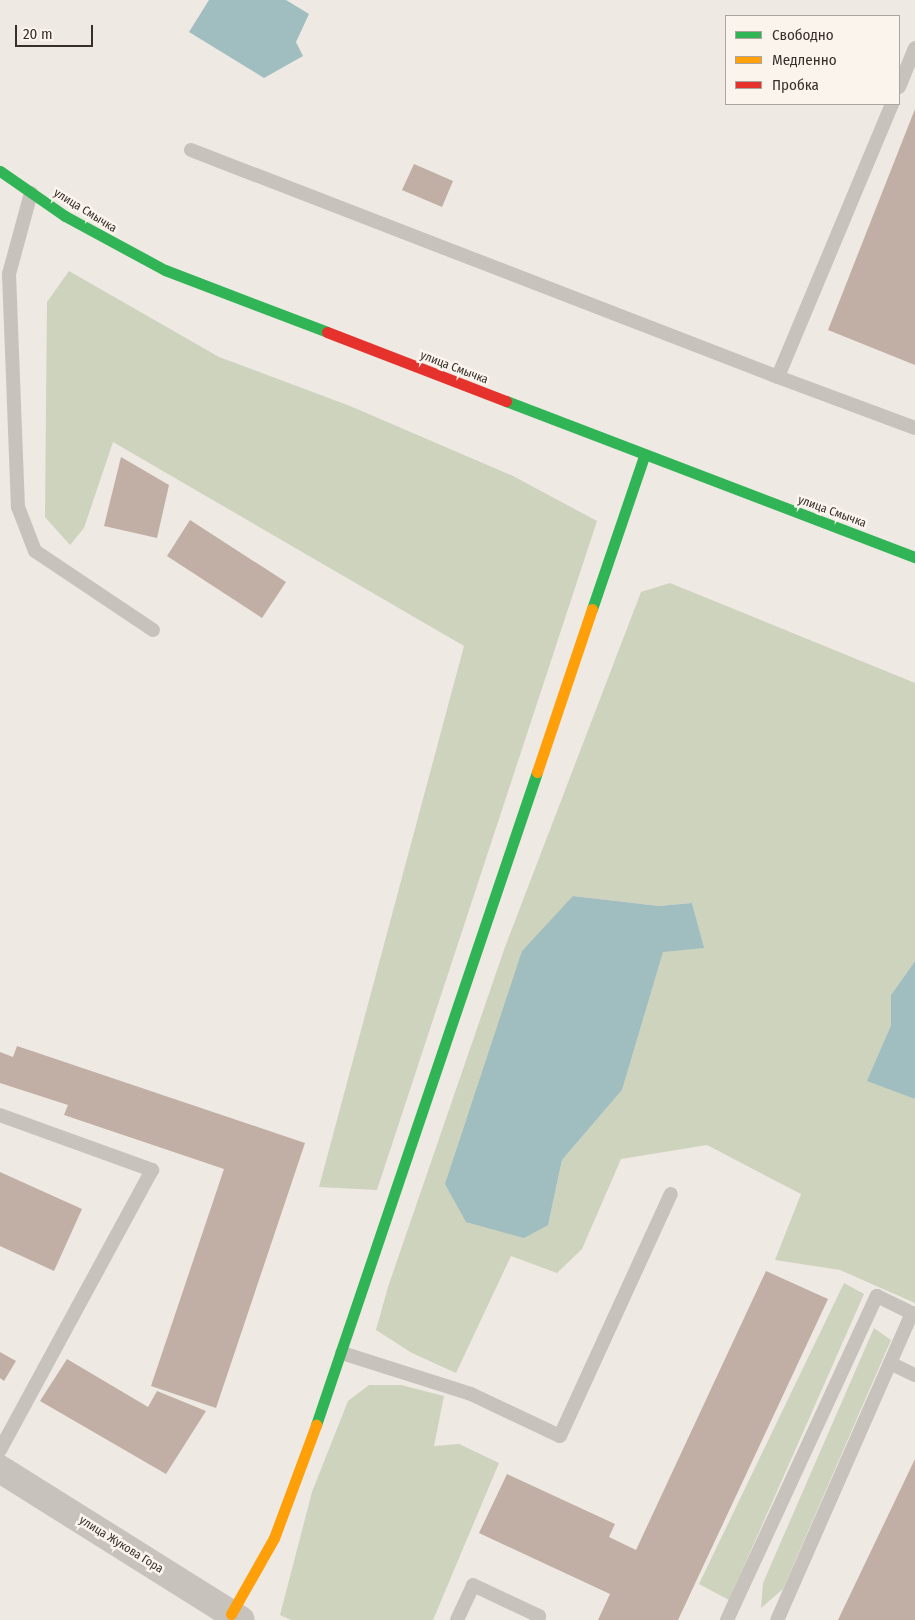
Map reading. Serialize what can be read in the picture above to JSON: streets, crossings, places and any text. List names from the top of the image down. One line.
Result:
{"streets":{"street":["улица Смычка","улица Жукова Гора"]},"legend":["Свободно","Медленно","Пробка"],"scale_bar":"20 m"}
